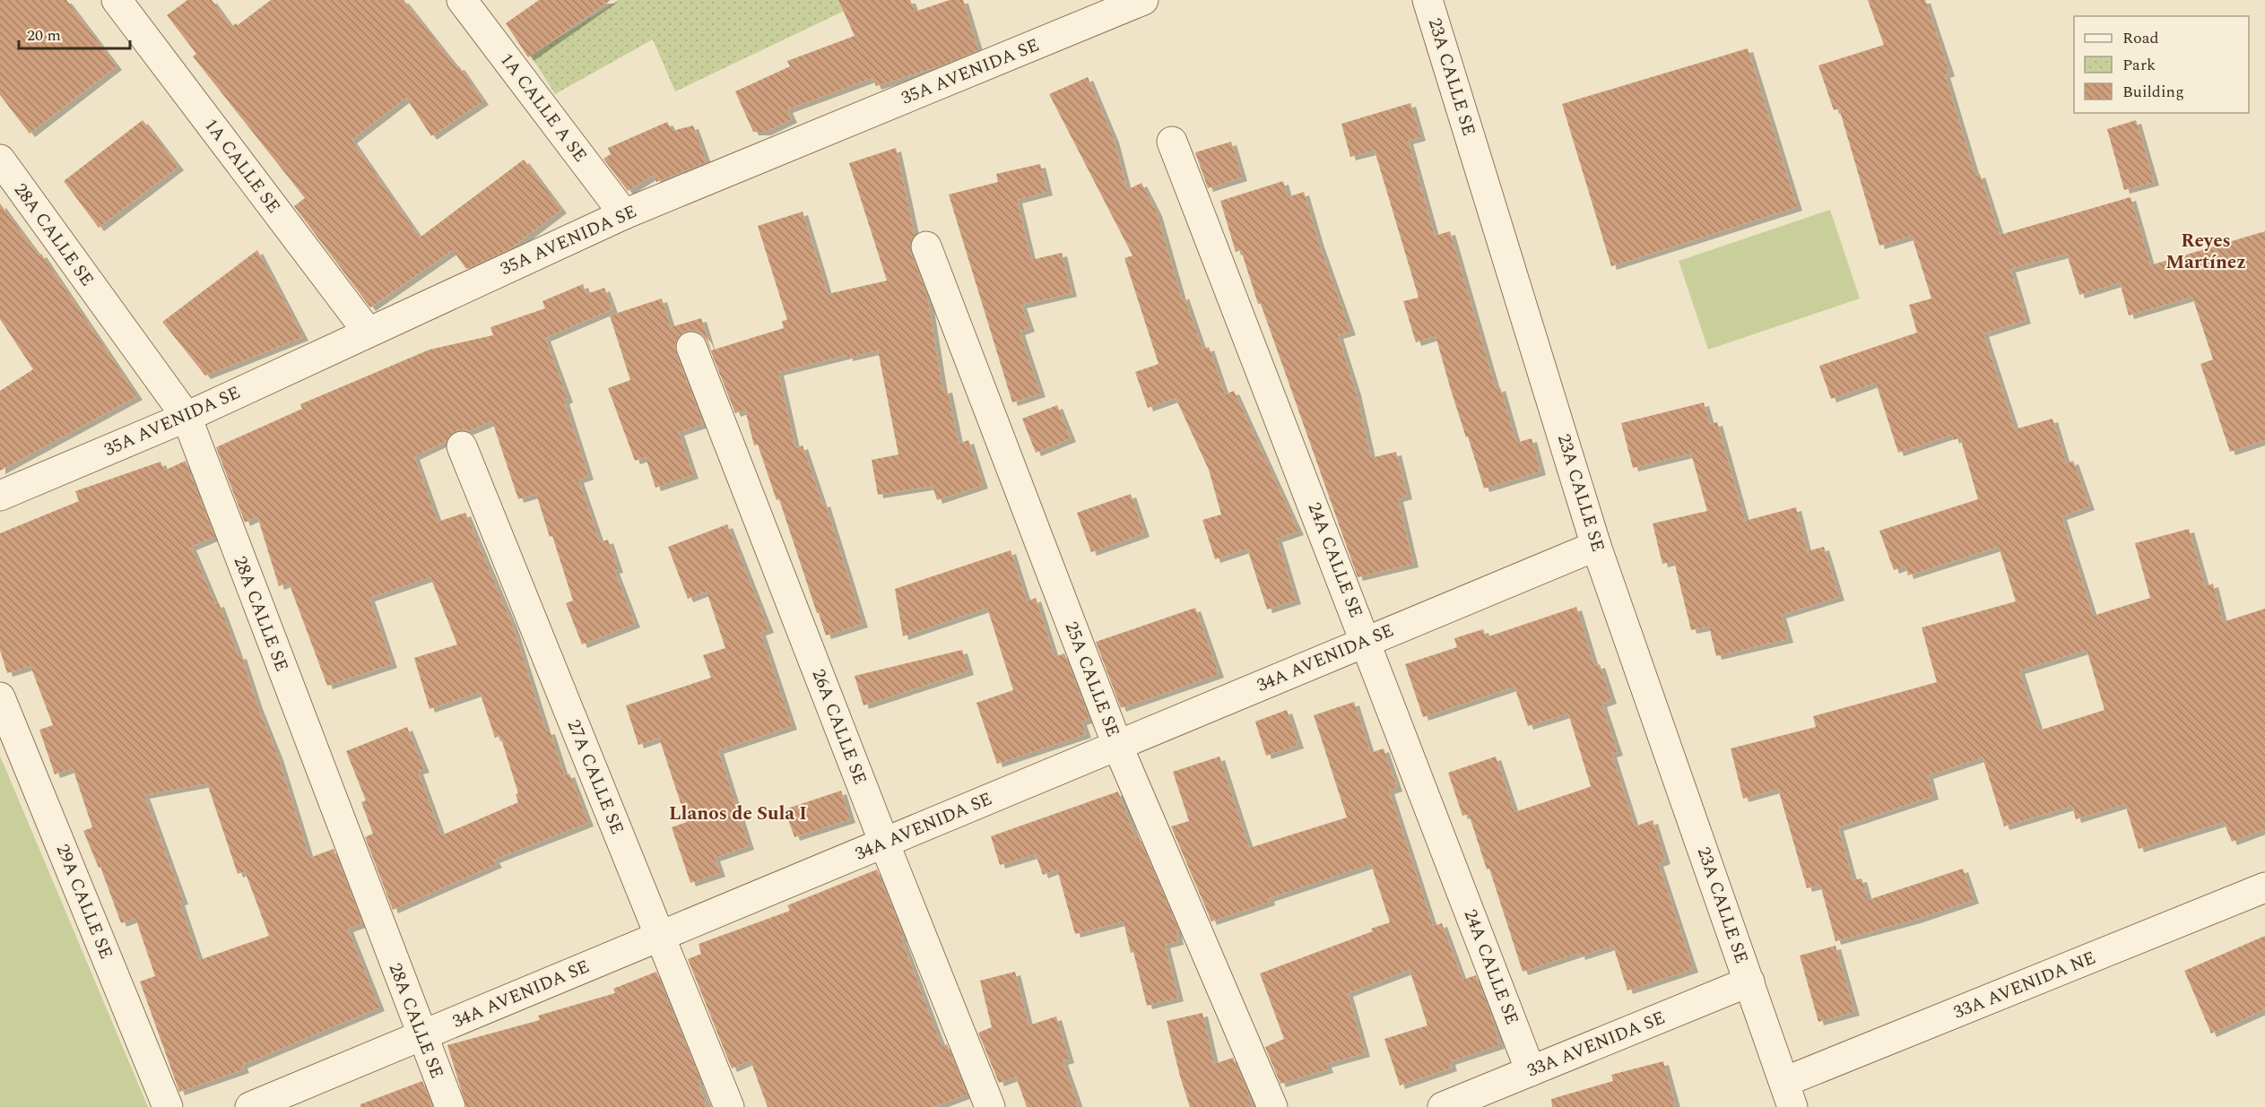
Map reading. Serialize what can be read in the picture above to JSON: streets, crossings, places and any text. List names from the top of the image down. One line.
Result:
{"streets":{"street":["35A AVENIDA SE","23A CALLE SE","1A CALLE A SE","1A CALLE SE","28A CALLE SE","24A CALLE SE","34A AVENIDA SE","25A CALLE SE","26A CALLE SE","27A CALLE SE","29A CALLE SE","33A AVENIDA NE","33A AVENIDA SE"]},"crossings":[["35A AVENIDA SE","1A CALLE A SE"],["35A AVENIDA SE","1A CALLE SE"],["35A AVENIDA SE","28A CALLE SE"],["23A CALLE SE","34A AVENIDA SE"],["23A CALLE SE","33A AVENIDA NE"],["23A CALLE SE","33A AVENIDA SE"],["28A CALLE SE","34A AVENIDA SE"],["24A CALLE SE","34A AVENIDA SE"],["24A CALLE SE","33A AVENIDA SE"],["34A AVENIDA SE","25A CALLE SE"],["34A AVENIDA SE","26A CALLE SE"],["34A AVENIDA SE","27A CALLE SE"]],"districts":["Reyes Martínez","Llanos de Sula I"],"legend":["Road","Park","Building"],"scale_bar":"20 m"}
